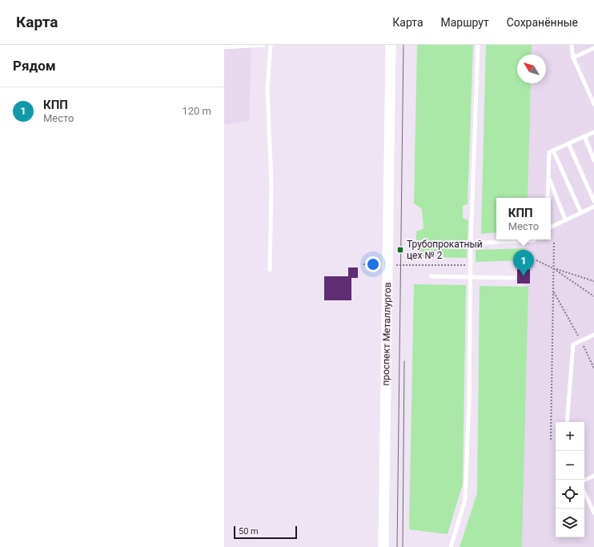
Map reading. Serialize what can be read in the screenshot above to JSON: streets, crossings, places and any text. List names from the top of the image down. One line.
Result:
{"streets":{"street":["проспект Металлургов"]},"places":{"transit":["Трубопрокатный цех № 2"]},"scale_bar":"50 m","north":"top left","page":{"header":"Карта","nav":["Карта","Маршрут","Сохранённые"],"heading":"Рядом","list":[{"mark":"1","name":"КПП","note":"Место","value":"120 m"}],"popup":["КПП","Место"],"pins":"1","map_buttons":["+","−"],"scale":"50 m"}}
